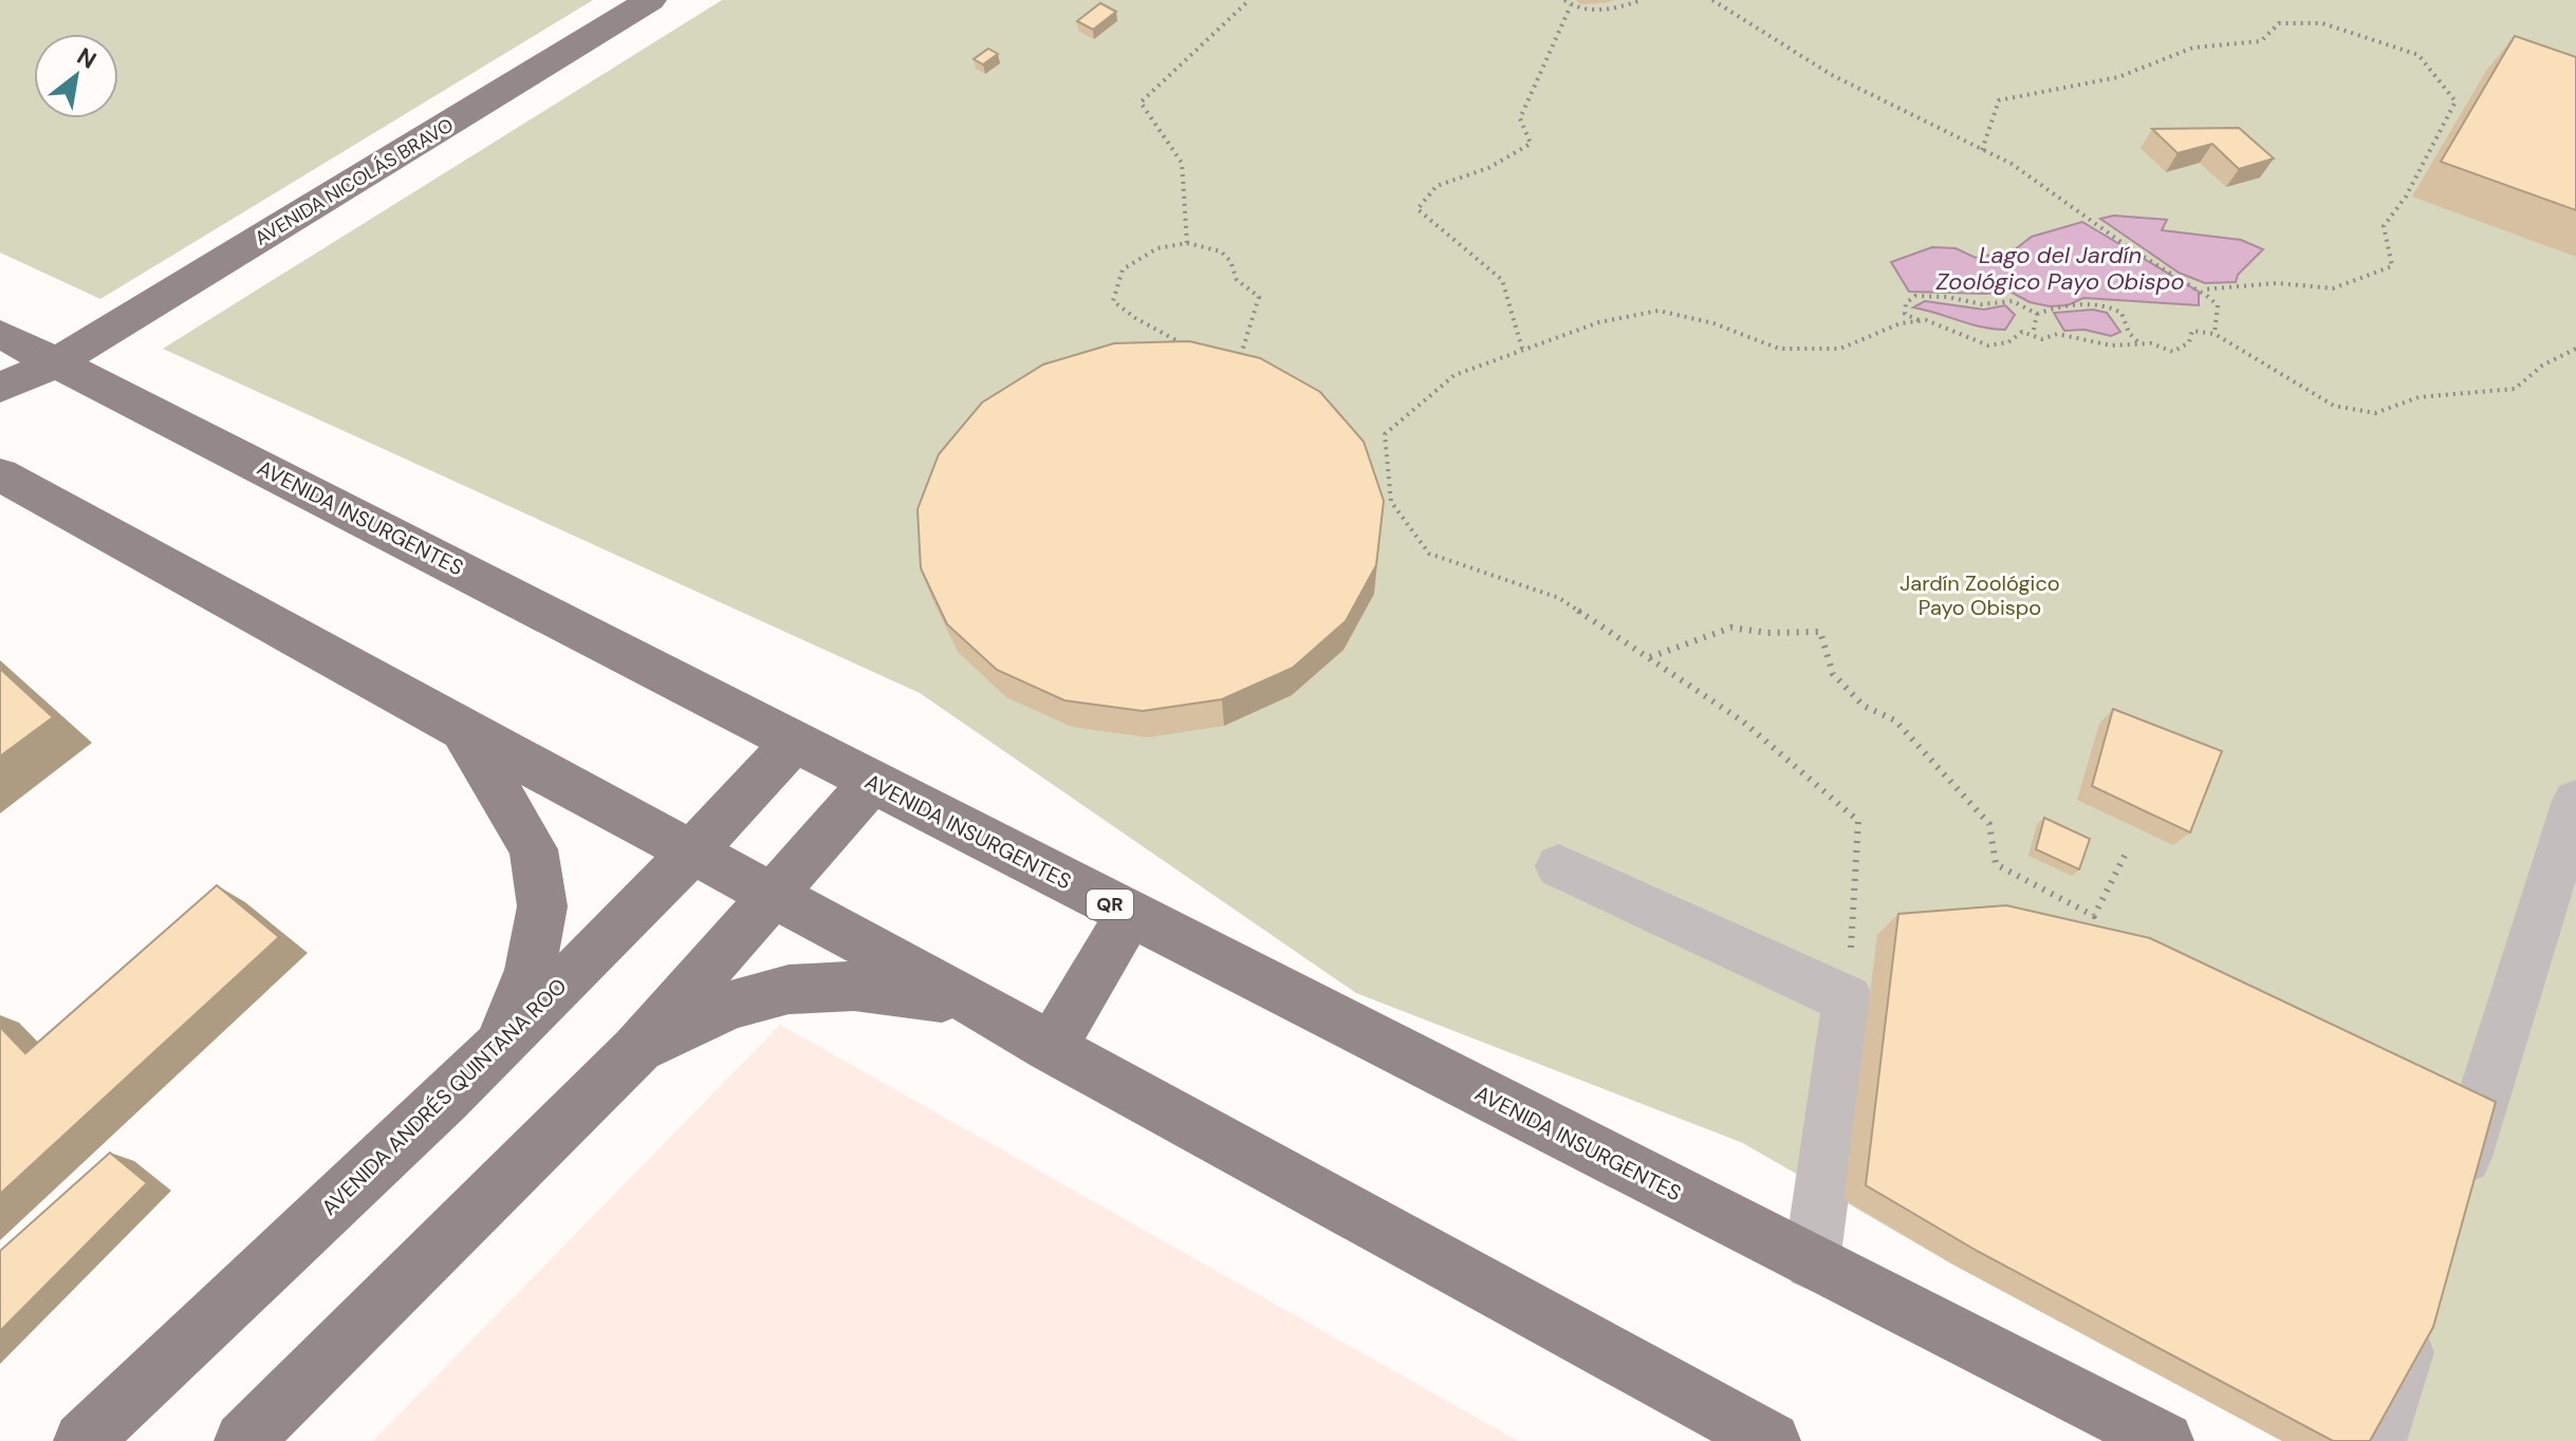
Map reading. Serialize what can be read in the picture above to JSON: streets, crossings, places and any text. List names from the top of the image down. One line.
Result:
{"streets":{"main road":["AVENIDA NICOLÁS BRAVO","AVENIDA INSURGENTES","QR","AVENIDA ANDRÉS QUINTANA ROO"]},"crossings":[["AVENIDA NICOLÁS BRAVO","AVENIDA INSURGENTES"],["AVENIDA INSURGENTES","AVENIDA ANDRÉS QUINTANA ROO"]],"water":["Lago del Jardín Zoológico Payo Obispo"],"parks":["Jardín Zoológico Payo Obispo"],"north":"top right"}
